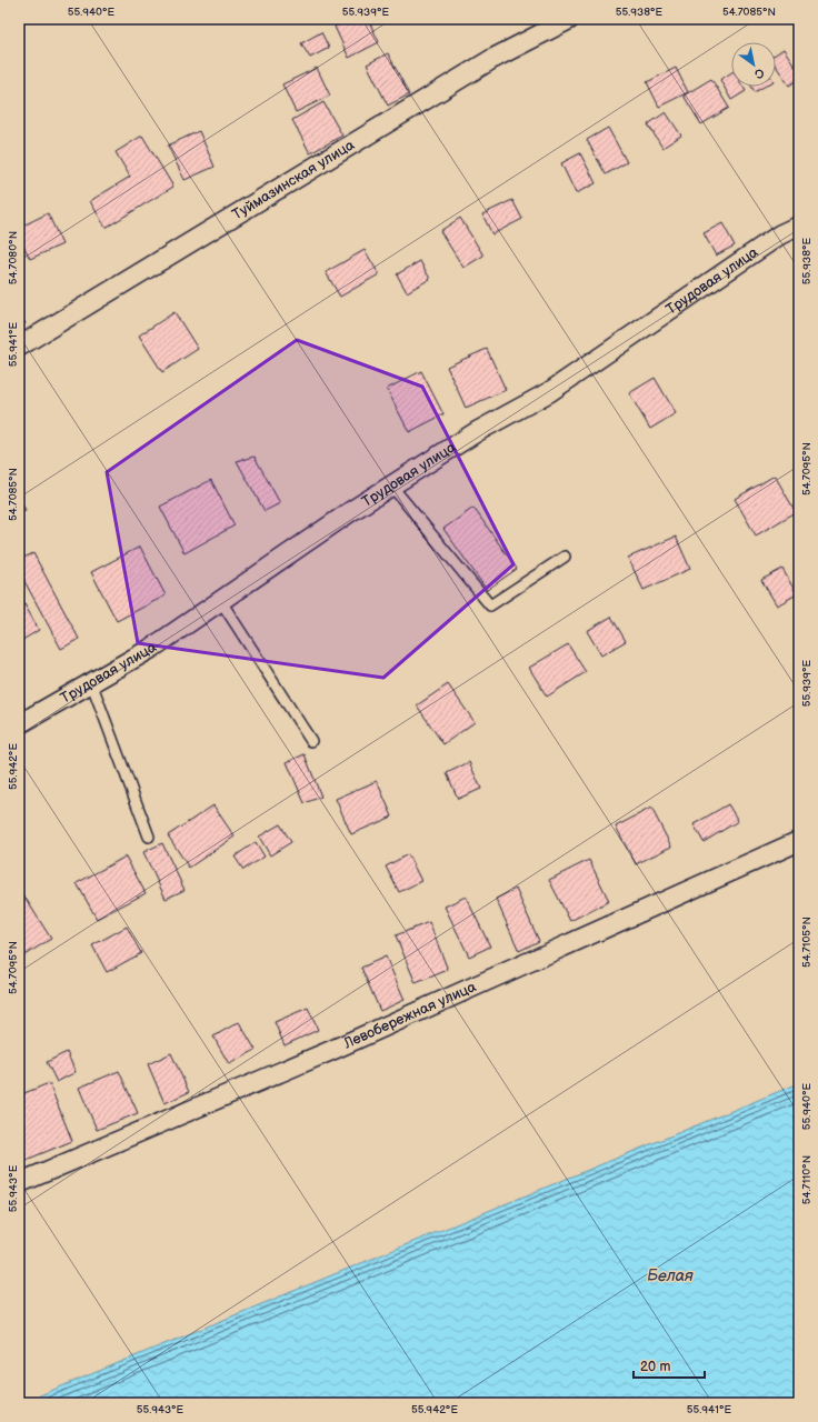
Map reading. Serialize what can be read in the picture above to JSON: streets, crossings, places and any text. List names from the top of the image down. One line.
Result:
{"streets":{"street":["Туймазинская улица","Трудовая улица","Левобережная улица"]},"water":["Белая"],"scale_bar":"20 m","north":"bottom right","coordinates":["55.940°E","55.939°E","55.938°E","54.7085°N","54.7080°N","55.941°E","54.7095°N","55.942°E","54.7105°N","54.7110°N","55.943°E"]}
